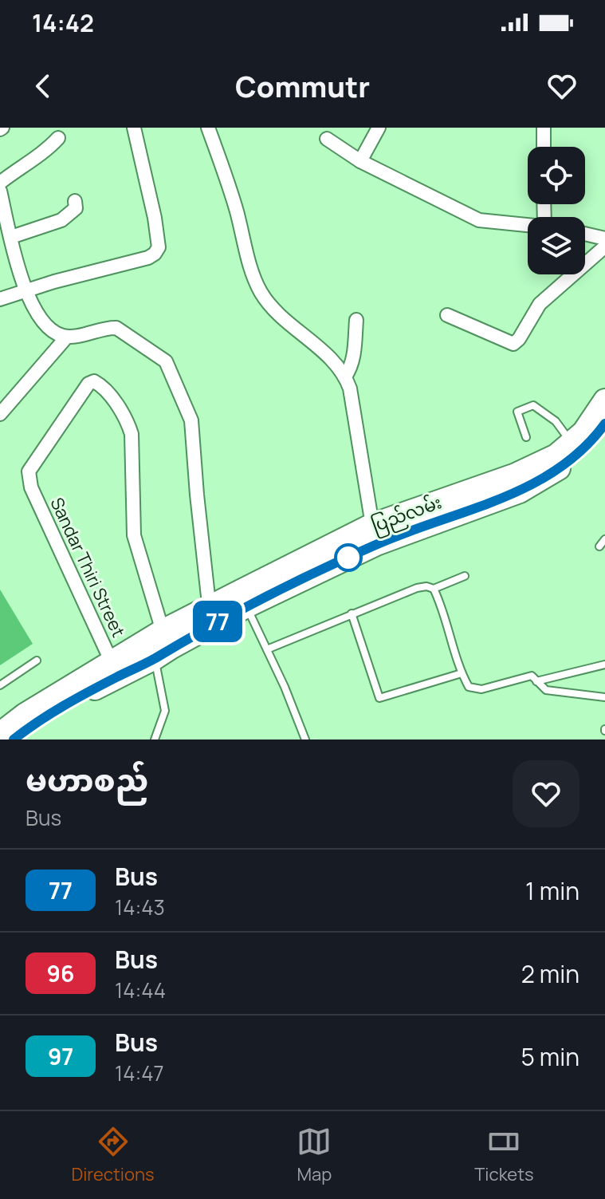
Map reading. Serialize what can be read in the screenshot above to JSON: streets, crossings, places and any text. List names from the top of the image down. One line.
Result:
{"streets":{"highway":["ပြည်လမ်း"],"street":["Sandar Thiri Street"]},"crossings":[["ပြည်လမ်း","Sandar Thiri Street"]],"lines":["bus line 77"],"page":{"status":"14:42","header":"Commutr","on_map":"77","heading":["မဟာစည်","Bus"],"list":[{"mark":"77","name":"Bus","note":"14:43","value":"1 min"},{"mark":"96","name":"Bus","note":"14:44","value":"2 min"},{"mark":"97","name":"Bus","note":"14:47","value":"5 min"}],"tabs":["Directions","Map","Tickets"]}}
